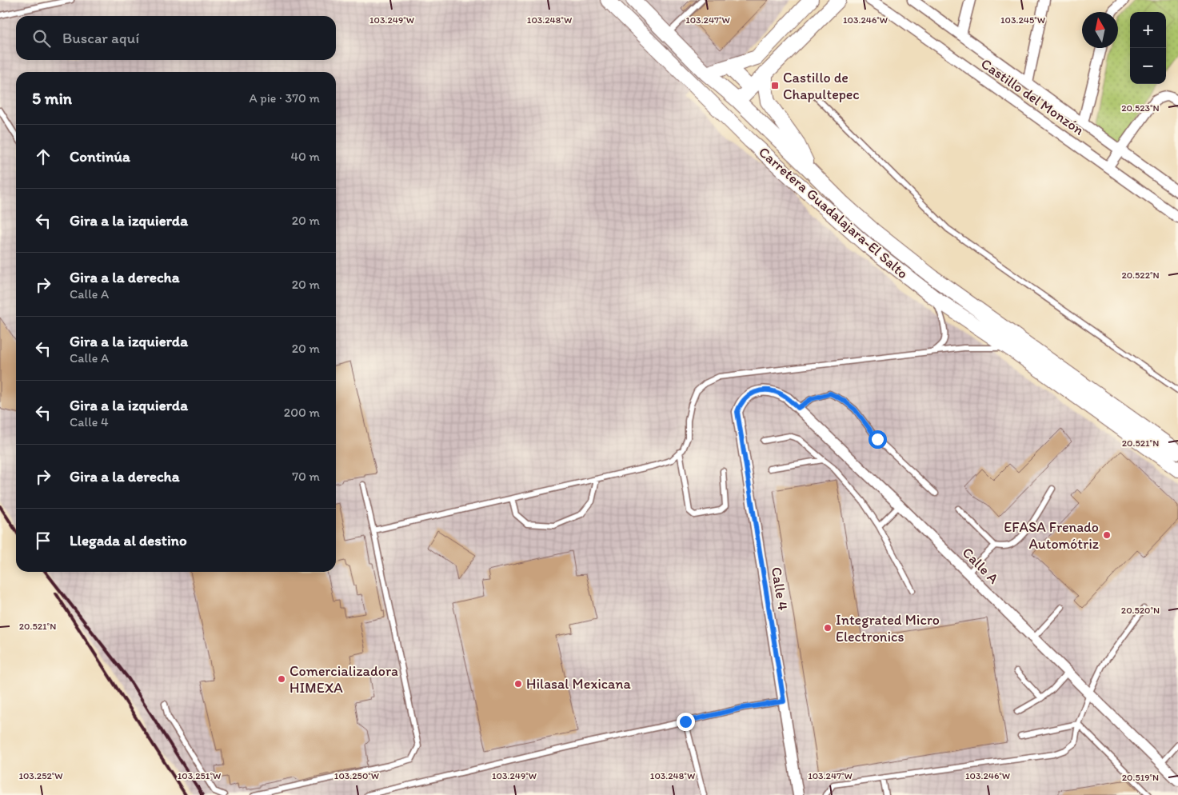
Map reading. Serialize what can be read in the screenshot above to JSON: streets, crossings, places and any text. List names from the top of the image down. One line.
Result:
{"streets":{"main road":["Carretera Guadalajara-El Salto"],"street":["Castillo del Monzón","Calle A","Calle 4"]},"crossings":[["Calle A","Calle 4"]],"places":{"transit":["Castillo de Chapultepec"],"other":["EFASA Frenado Automótriz","Integrated Micro Electronics","Comercializadora HIMEXA","Hilasal Mexicana"]},"north":"top","page":{"map_buttons":["+","−"],"search":"Buscar aquí","heading":["5 min","A pie · 370 m"],"list":[["Continúa","40 m"],["Gira a la izquierda","20 m"],["Gira a la derecha","Calle A","20 m"],["Gira a la izquierda","Calle A","20 m"],["Gira a la izquierda","Calle 4","200 m"],["Gira a la derecha","70 m"],"Llegada al destino"]},"coordinates":["103.249°W","103.248°W","103.247°W","103.246°W","103.245°W","20.523°N","20.522°N","20.521°N","20.520°N","103.252°W","103.251°W","103.250°W","20.519°N"]}
